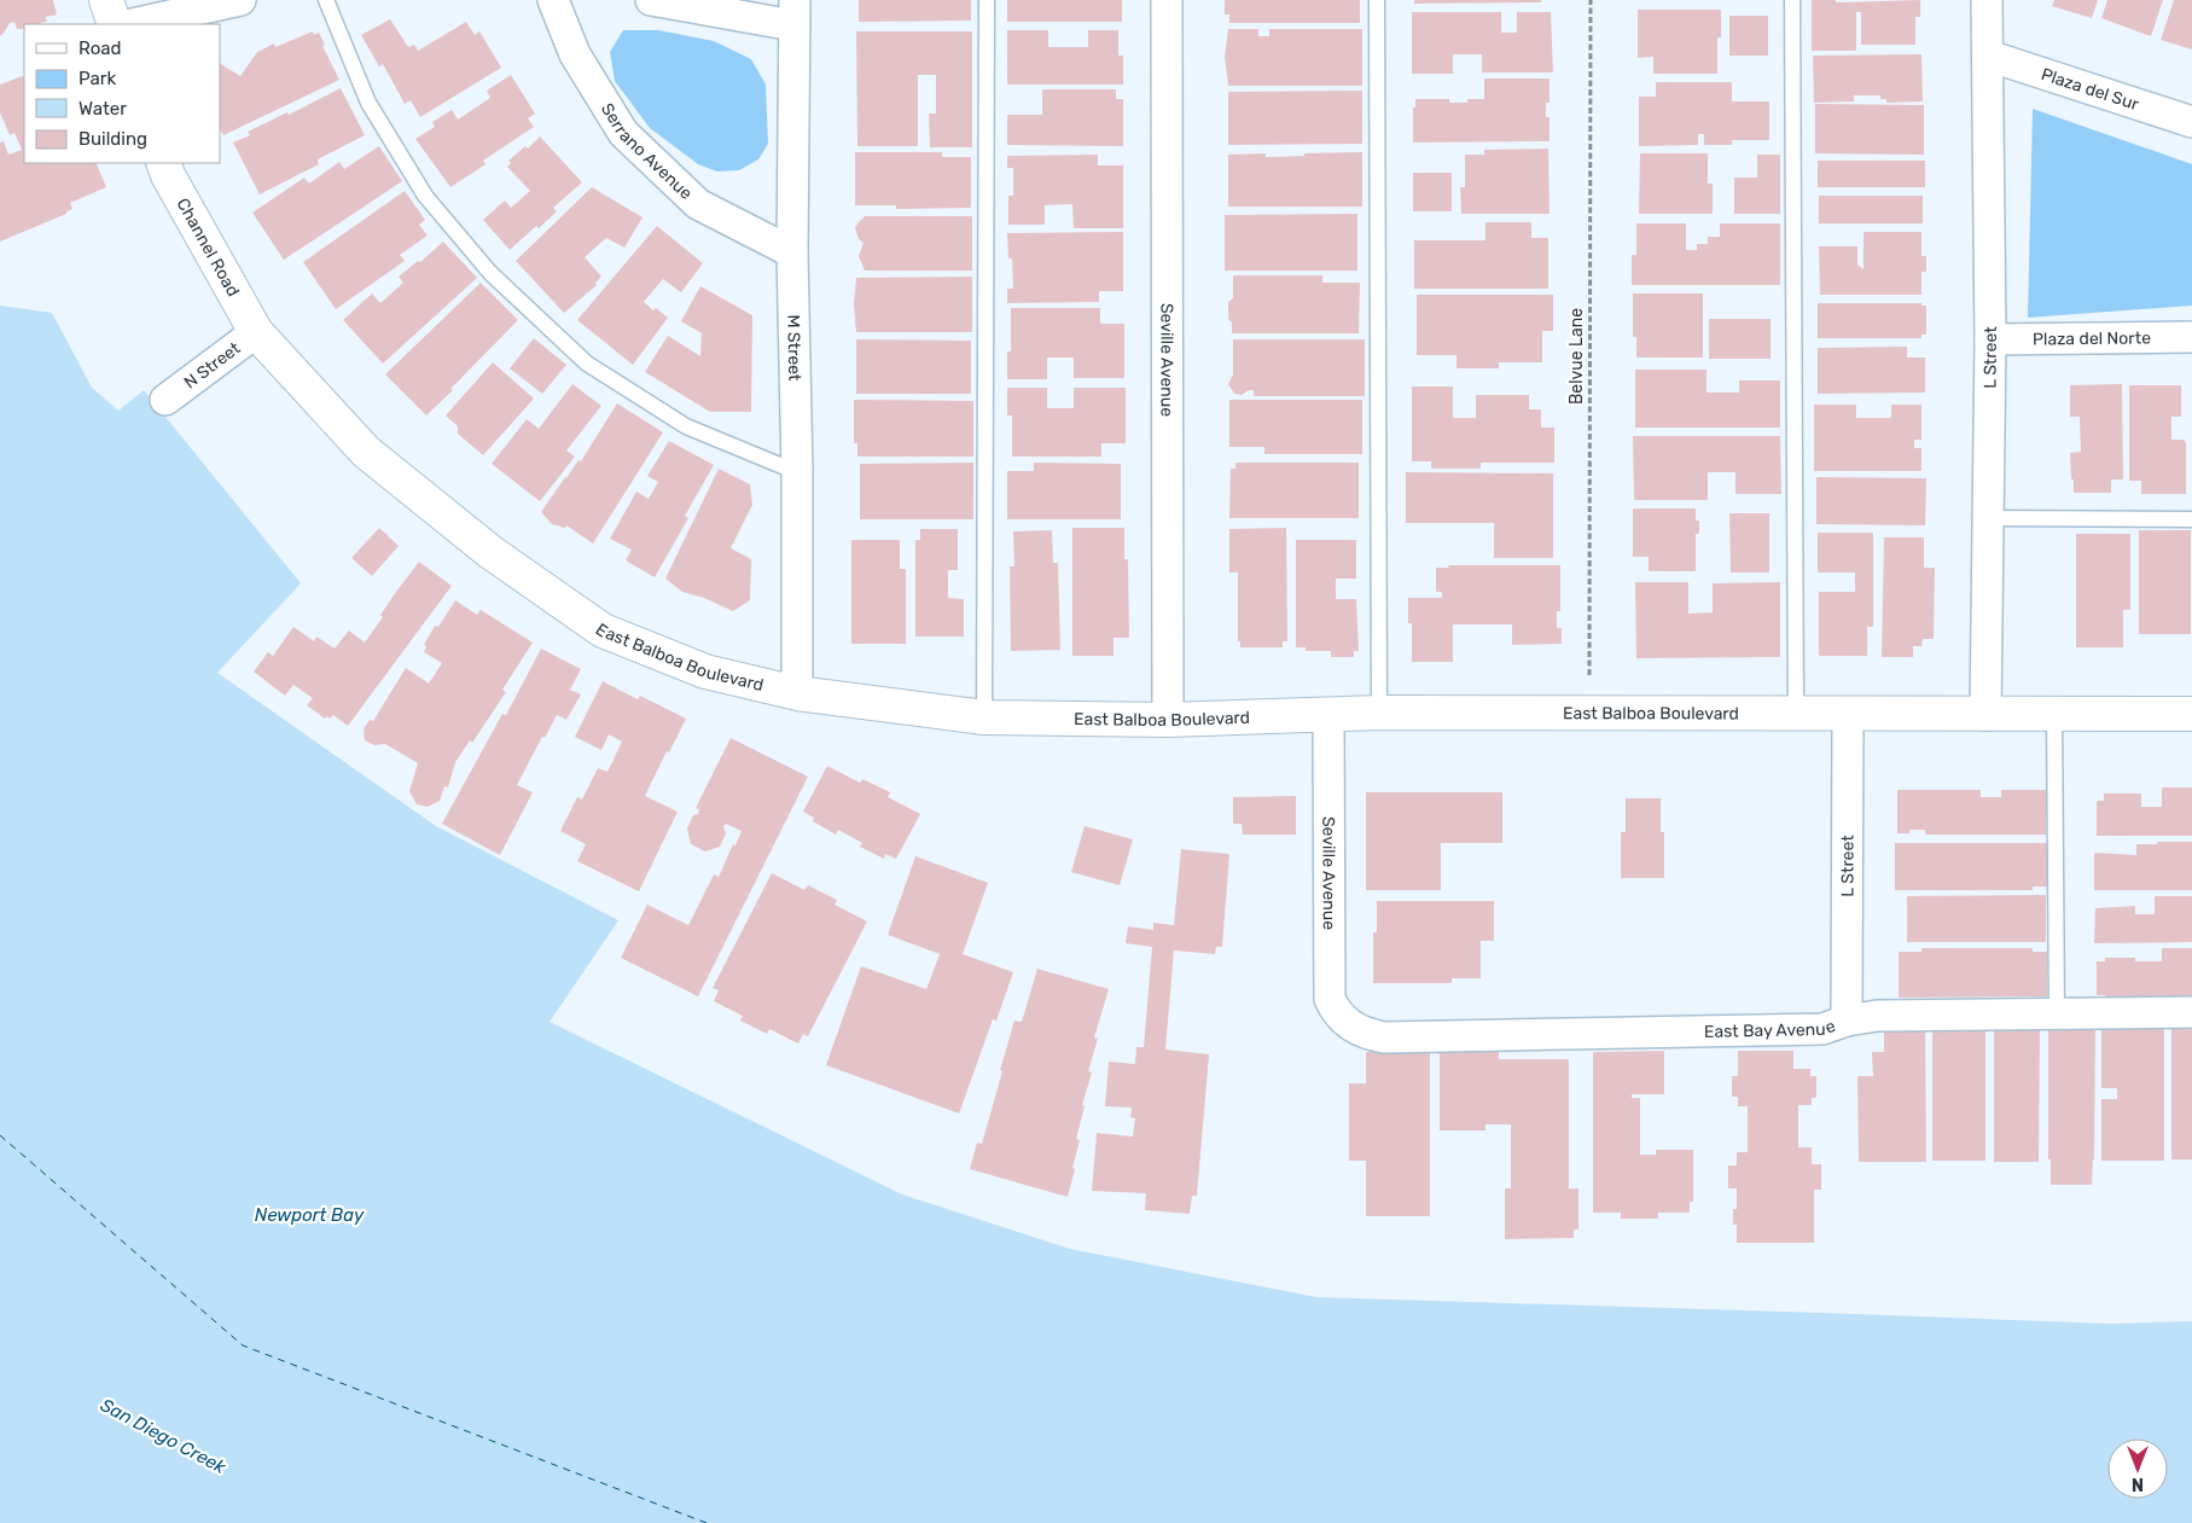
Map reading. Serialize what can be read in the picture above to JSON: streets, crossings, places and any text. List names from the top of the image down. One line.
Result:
{"streets":{"street":["Plaza del Sur","Serrano Avenue","Channel Road","Plaza del Norte","M Street","L Street","Seville Avenue","N Street","East Balboa Boulevard","East Bay Avenue"],"path":["Belvue Lane"]},"crossings":[["Plaza del Sur","L Street"],["Serrano Avenue","M Street"],["Channel Road","N Street"],["Channel Road","East Balboa Boulevard"],["Plaza del Norte","L Street"],["M Street","East Balboa Boulevard"],["Belvue Lane","East Balboa Boulevard"],["L Street","East Balboa Boulevard"],["L Street","East Bay Avenue"],["Seville Avenue","East Balboa Boulevard"],["Seville Avenue","East Bay Avenue"],["N Street","East Balboa Boulevard"]],"water":["Newport Bay","San Diego Creek"],"legend":["Road","Park","Water","Building"],"north":"bottom"}
